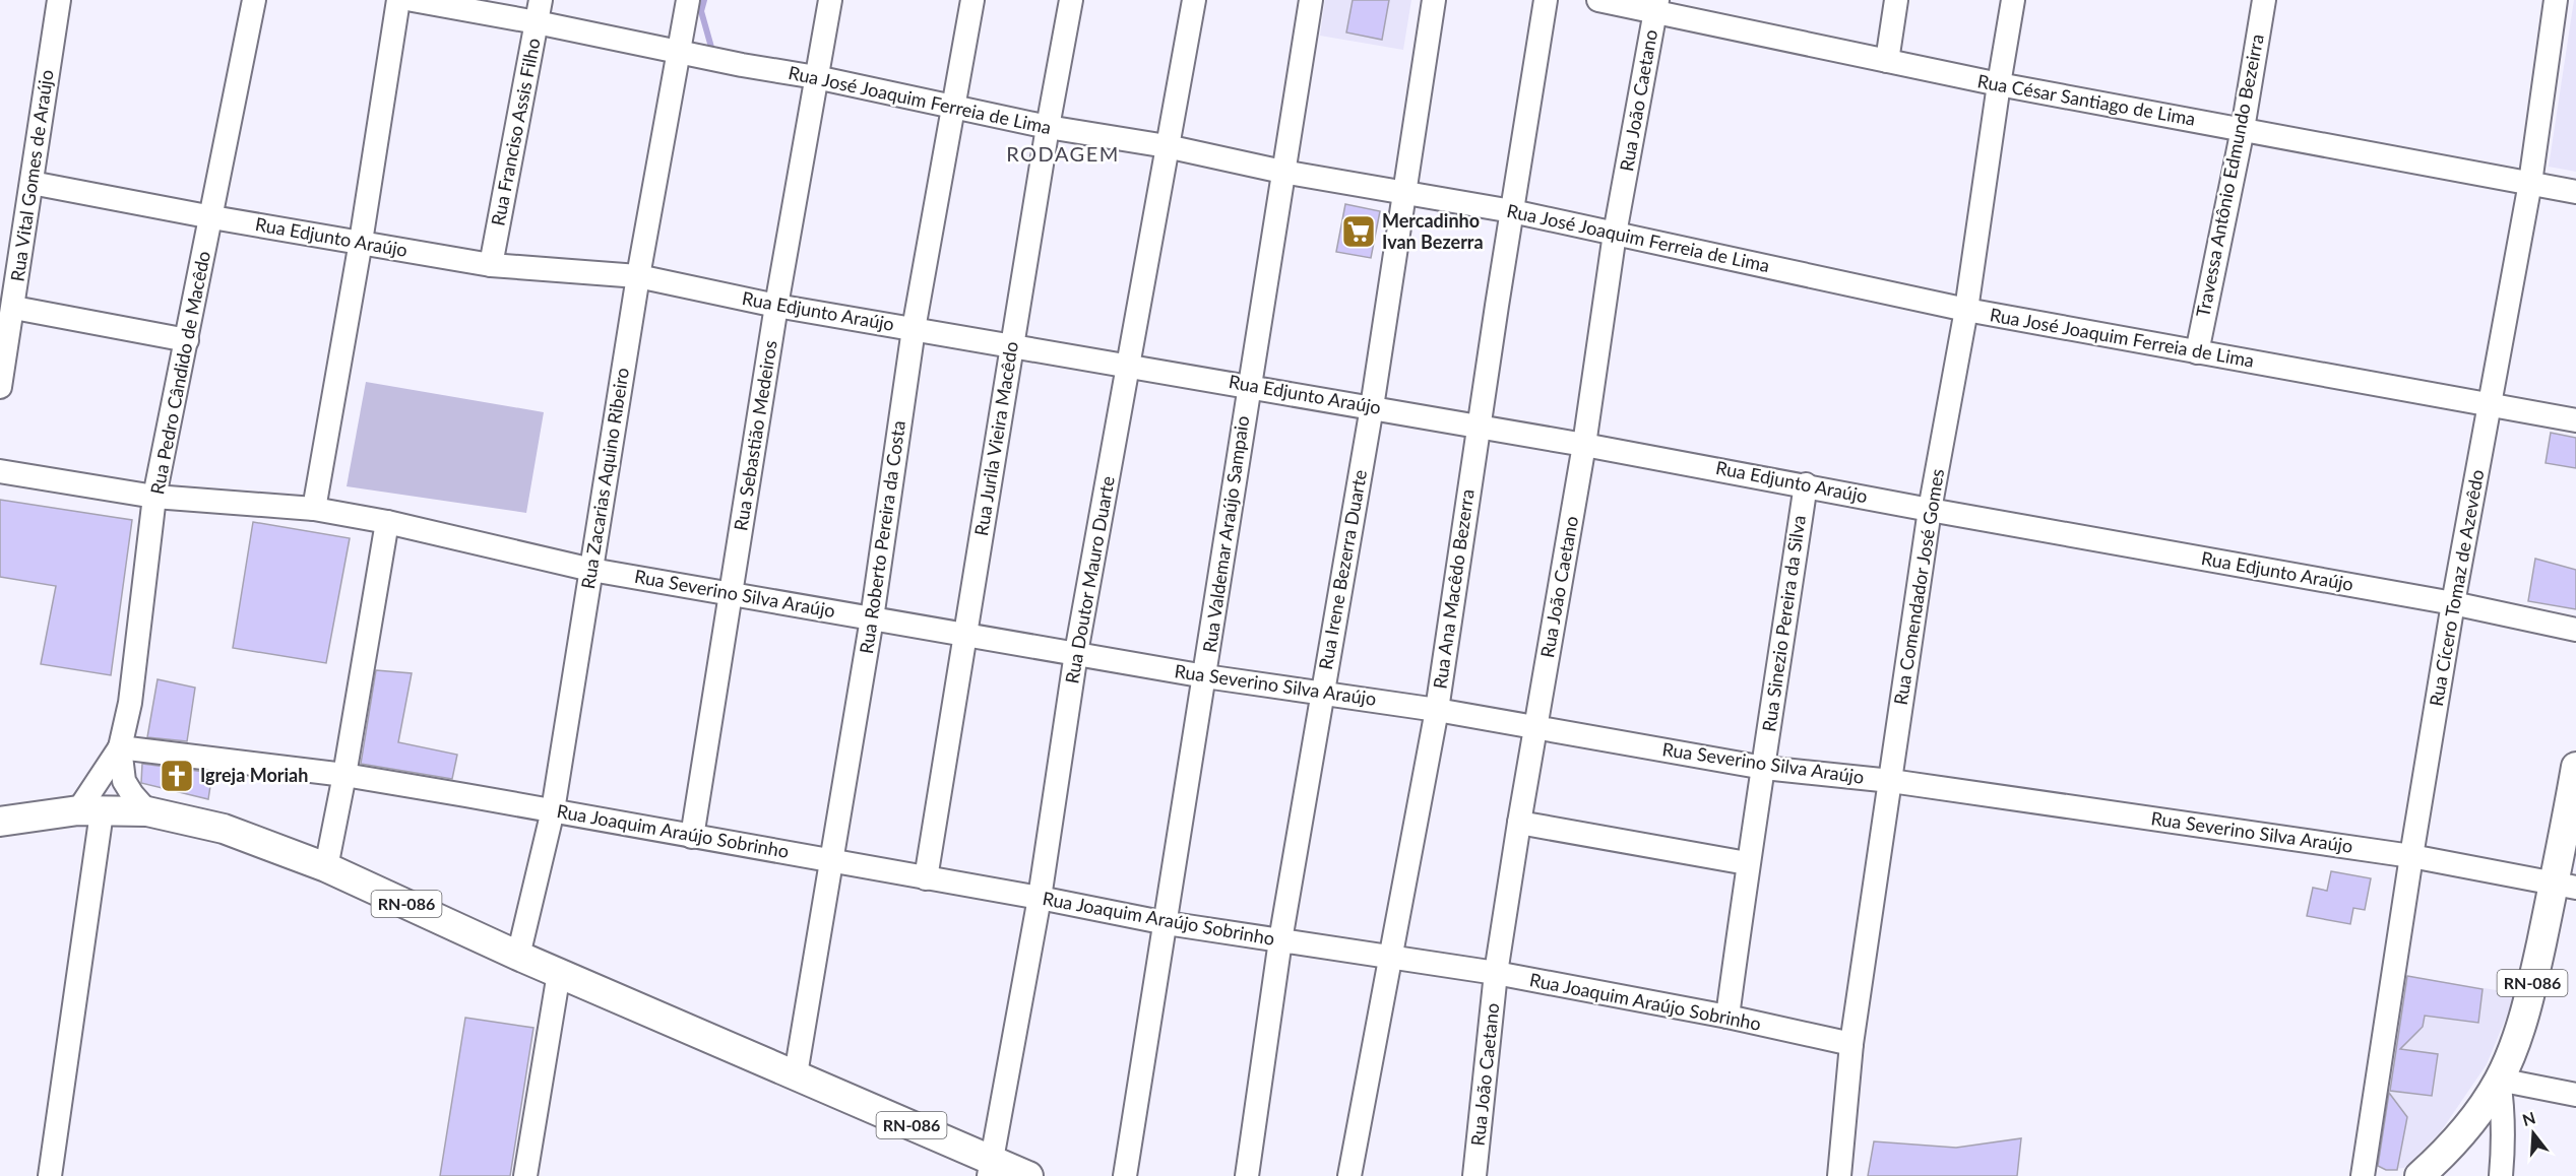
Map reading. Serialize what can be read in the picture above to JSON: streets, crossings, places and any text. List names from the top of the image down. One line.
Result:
{"streets":{"main road":["RN-086"],"street":["Rua José Joaquim Ferreia de Lima","Rua João Caetano","Rua César Santiago de Lima","Rua Franciso Assis Filho","Rua Vital Gomes de Araújo","Travessa Antônio Edmundo Bezeirra","Rua Edjunto Araújo","Rua Pedro Cândido de Macêdo","Rua Sebastião Medeiros","Rua Jurila Vieira Macêdo","Rua Zacarias Aquino Ribeiro","Rua Valdemar Araújo Sampaio","Rua Roberto Pereira da Costa","Rua Irene Bezerra Duarte","Rua Doutor Mauro Duarte","Rua Comendador José Gomes","Rua Cícero Tomaz de Azevêdo","Rua Ana Macêdo Bezerra","Rua Severino Silva Araújo","Rua Sinezio Pereira da Silva","Rua Joaquim Araújo Sobrinho"]},"crossings":[["Rua José Joaquim Ferreia de Lima","Rua João Caetano"],["Rua José Joaquim Ferreia de Lima","Rua Franciso Assis Filho"],["Rua José Joaquim Ferreia de Lima","Travessa Antônio Edmundo Bezeirra"],["Rua José Joaquim Ferreia de Lima","Rua Sebastião Medeiros"],["Rua José Joaquim Ferreia de Lima","Rua Jurila Vieira Macêdo"],["Rua José Joaquim Ferreia de Lima","Rua Zacarias Aquino Ribeiro"],["Rua José Joaquim Ferreia de Lima","Rua Valdemar Araújo Sampaio"],["Rua José Joaquim Ferreia de Lima","Rua Roberto Pereira da Costa"],["Rua José Joaquim Ferreia de Lima","Rua Irene Bezerra Duarte"],["Rua José Joaquim Ferreia de Lima","Rua Doutor Mauro Duarte"],["Rua José Joaquim Ferreia de Lima","Rua Comendador José Gomes"],["Rua José Joaquim Ferreia de Lima","Rua Cícero Tomaz de Azevêdo"],["Rua José Joaquim Ferreia de Lima","Rua Ana Macêdo Bezerra"],["Rua João Caetano","Rua César Santiago de Lima"],["Rua João Caetano","Rua Edjunto Araújo"],["Rua João Caetano","Rua Severino Silva Araújo"],["Rua João Caetano","Rua Joaquim Araújo Sobrinho"],["Rua César Santiago de Lima","Travessa Antônio Edmundo Bezeirra"],["Rua César Santiago de Lima","Rua Comendador José Gomes"],["Rua César Santiago de Lima","Rua Cícero Tomaz de Azevêdo"],["Rua Franciso Assis Filho","Rua Edjunto Araújo"],["Rua Vital Gomes de Araújo","Rua Edjunto Araújo"],["Rua Edjunto Araújo","Rua Pedro Cândido de Macêdo"],["Rua Edjunto Araújo","Rua Sebastião Medeiros"],["Rua Edjunto Araújo","Rua Jurila Vieira Macêdo"],["Rua Edjunto Araújo","Rua Zacarias Aquino Ribeiro"],["Rua Edjunto Araújo","Rua Valdemar Araújo Sampaio"],["Rua Edjunto Araújo","Rua Roberto Pereira da Costa"],["Rua Edjunto Araújo","Rua Irene Bezerra Duarte"],["Rua Edjunto Araújo","Rua Doutor Mauro Duarte"],["Rua Edjunto Araújo","Rua Comendador José Gomes"],["Rua Edjunto Araújo","Rua Cícero Tomaz de Azevêdo"],["Rua Edjunto Araújo","Rua Ana Macêdo Bezerra"],["Rua Edjunto Araújo","Rua Sinezio Pereira da Silva"],["Rua Pedro Cândido de Macêdo","Rua Severino Silva Araújo"],["Rua Pedro Cândido de Macêdo","Rua Joaquim Araújo Sobrinho"],["Rua Sebastião Medeiros","Rua Severino Silva Araújo"],["Rua Sebastião Medeiros","Rua Joaquim Araújo Sobrinho"],["Rua Jurila Vieira Macêdo","Rua Severino Silva Araújo"],["Rua Jurila Vieira Macêdo","Rua Joaquim Araújo Sobrinho"],["Rua Zacarias Aquino Ribeiro","Rua Severino Silva Araújo"],["Rua Zacarias Aquino Ribeiro","Rua Joaquim Araújo Sobrinho"],["Rua Zacarias Aquino Ribeiro","RN-086"],["Rua Valdemar Araújo Sampaio","Rua Severino Silva Araújo"],["Rua Valdemar Araújo Sampaio","Rua Joaquim Araújo Sobrinho"],["Rua Roberto Pereira da Costa","Rua Severino Silva Araújo"],["Rua Roberto Pereira da Costa","Rua Joaquim Araújo Sobrinho"],["Rua Roberto Pereira da Costa","RN-086"],["Rua Irene Bezerra Duarte","Rua Severino Silva Araújo"],["Rua Irene Bezerra Duarte","Rua Joaquim Araújo Sobrinho"],["Rua Doutor Mauro Duarte","Rua Severino Silva Araújo"],["Rua Doutor Mauro Duarte","Rua Joaquim Araújo Sobrinho"],["Rua Doutor Mauro Duarte","RN-086"],["Rua Comendador José Gomes","Rua Severino Silva Araújo"],["Rua Comendador José Gomes","Rua Joaquim Araújo Sobrinho"],["Rua Cícero Tomaz de Azevêdo","Rua Severino Silva Araújo"],["Rua Ana Macêdo Bezerra","Rua Severino Silva Araújo"],["Rua Ana Macêdo Bezerra","Rua Joaquim Araújo Sobrinho"],["Rua Severino Silva Araújo","Rua Sinezio Pereira da Silva"],["Rua Severino Silva Araújo","RN-086"],["Rua Sinezio Pereira da Silva","Rua Joaquim Araújo Sobrinho"]],"districts":["RODAGEM"],"places":{"supermarket":["Mercadinho Ivan Bezerra"],"church":["Igreja Moriah"]},"north":"top"}
